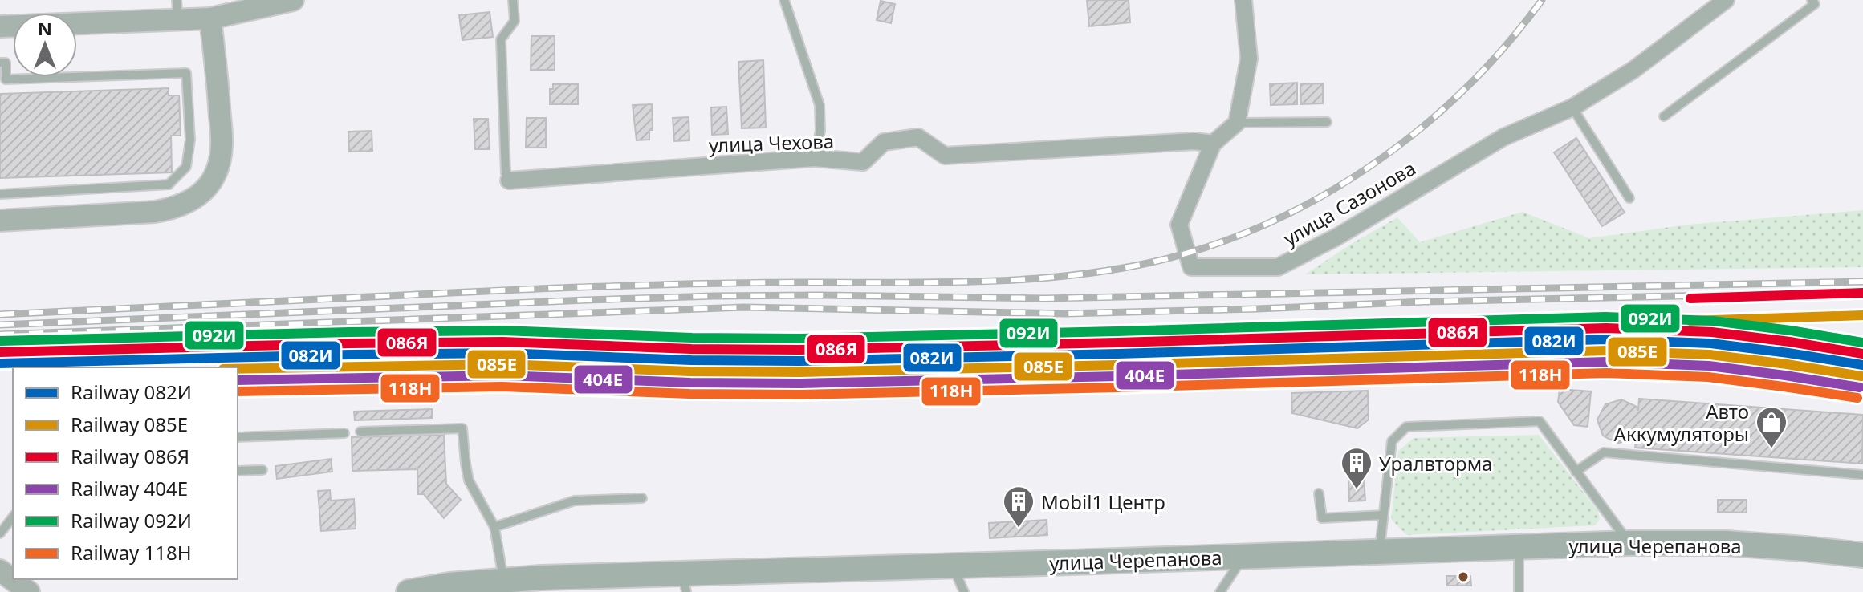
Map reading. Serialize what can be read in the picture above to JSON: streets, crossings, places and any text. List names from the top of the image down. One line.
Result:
{"streets":{"main road":["улица Черепанова"],"street":["улица Чехова","улица Сазонова"]},"crossings":[["улица Чехова","улица Сазонова"]],"places":{"shop":["Авто Аккумуляторы"],"building":["Уралвторма","Mobil1 Центр"]},"lines":["rail line 086Я","rail line 085Е","rail line 092И","rail line 082И","rail line 404Е","rail line 118Н"],"legend":["Railway 082И","Railway 085Е","Railway 086Я","Railway 404Е","Railway 092И","Railway 118Н"],"north":"top"}
